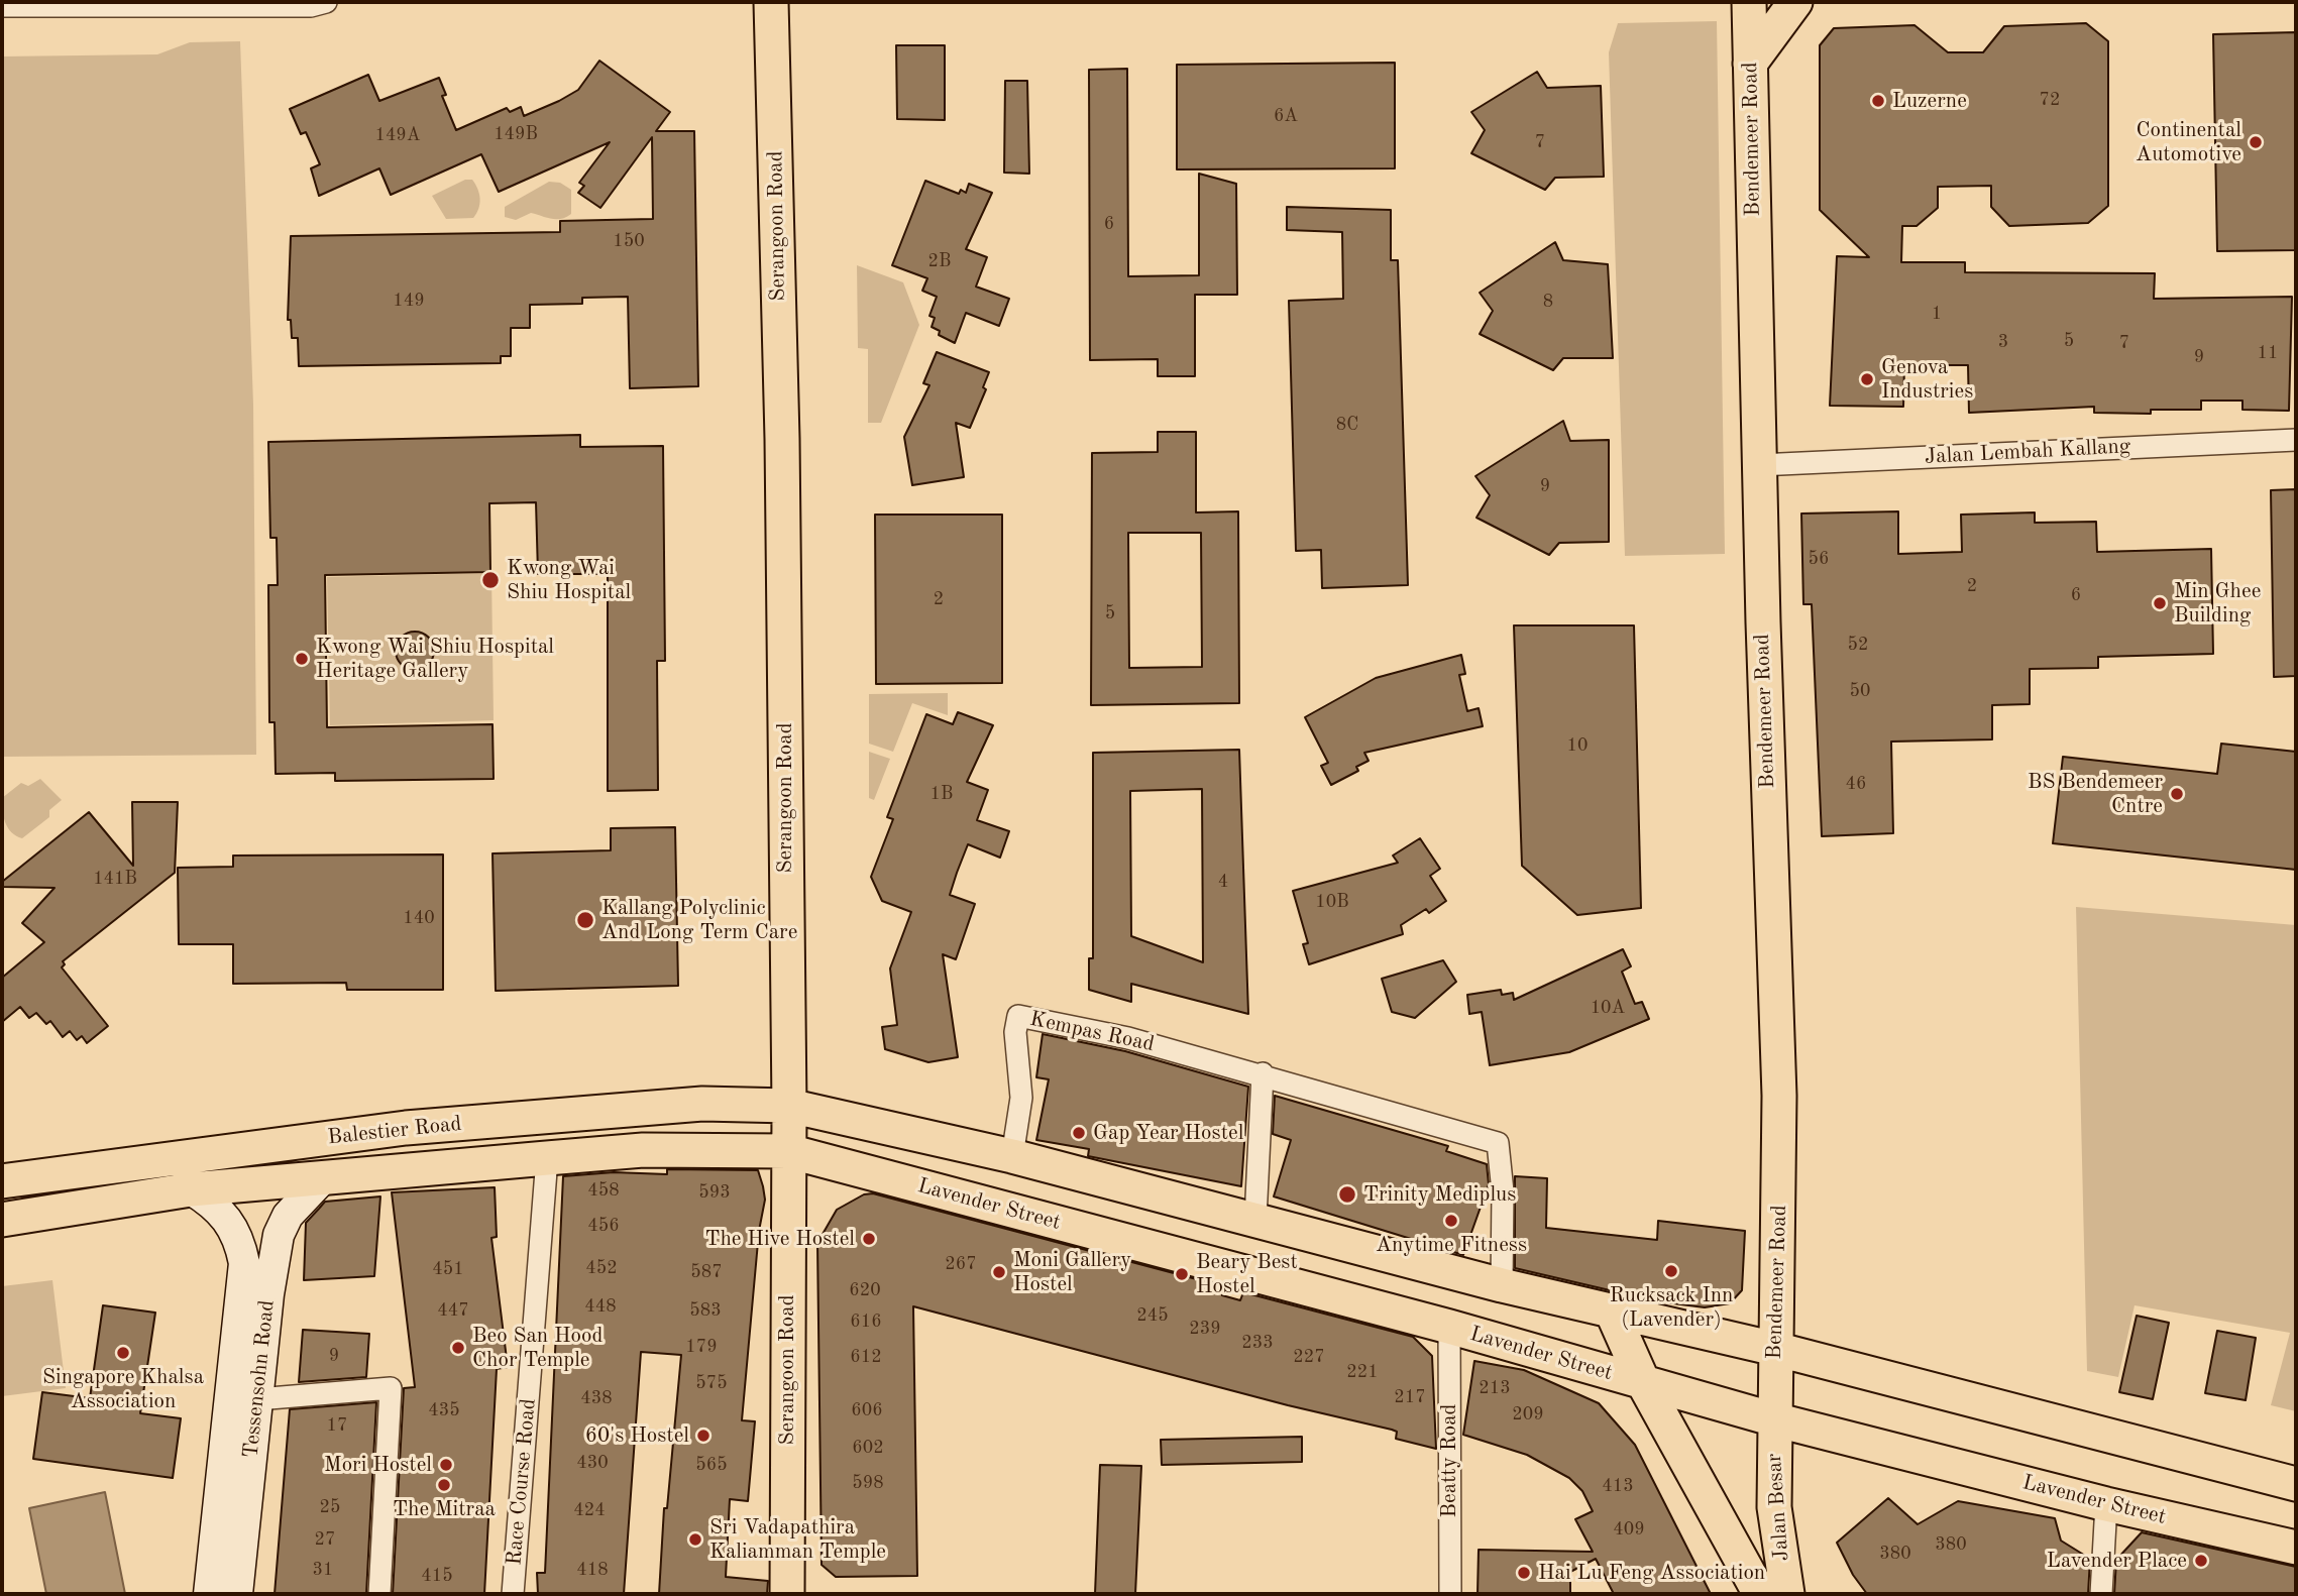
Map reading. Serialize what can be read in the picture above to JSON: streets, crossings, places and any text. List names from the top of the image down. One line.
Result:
{"streets":{"main road":["Bendemeer Road","Serangoon Road","Balestier Road","Lavender Street","Jalan Besar"],"street":["Jalan Lembah Kallang","Kempas Road","Tessensohn Road","Beatty Road","Race Course Road"]},"crossings":[["Bendemeer Road","Jalan Lembah Kallang"],["Bendemeer Road","Lavender Street"],["Bendemeer Road","Jalan Besar"],["Serangoon Road","Balestier Road"],["Serangoon Road","Lavender Street"],["Balestier Road","Lavender Street"],["Balestier Road","Tessensohn Road"],["Balestier Road","Race Course Road"],["Lavender Street","Beatty Road"],["Lavender Street","Jalan Besar"]],"places":["Luzerne","Continental Automotive","Genova Industries","Kwong Wai Shiu Hospital","Min Ghee Building","Kwong Wai Shiu Hospital Heritage Gallery","BS Bendemeer Cntre","Kallang Polyclinic And Long Term Care","Gap Year Hostel","Trinity Mediplus","Anytime Fitness","The Hive Hostel","Rucksack Inn (Lavender)","Moni Gallery Hostel","Beary Best Hostel","Beo San Hood Chor Temple","Singapore Khalsa Association","60's Hostel","Mori Hostel","The Mitraa","Sri Vadapathira Kaliamman Temple","Lavender Place","Hai Lu Feng Association"],"house_numbers":["72","6A","149B","149A","7","6","150","2B","149","8","1","5","3","7","11","9","8C","9","56","2","6","2","5","52","50","10","46","1B","141B","4","10B","140","10A","458","593","456","267","452","451","587","620","448","447","583","245","616","239","233","179","9","612","227","221","575","213","217","438","435","606","209","17","602","430","565","598","413","25","424","409","27","380","380","31","418","415"]}
